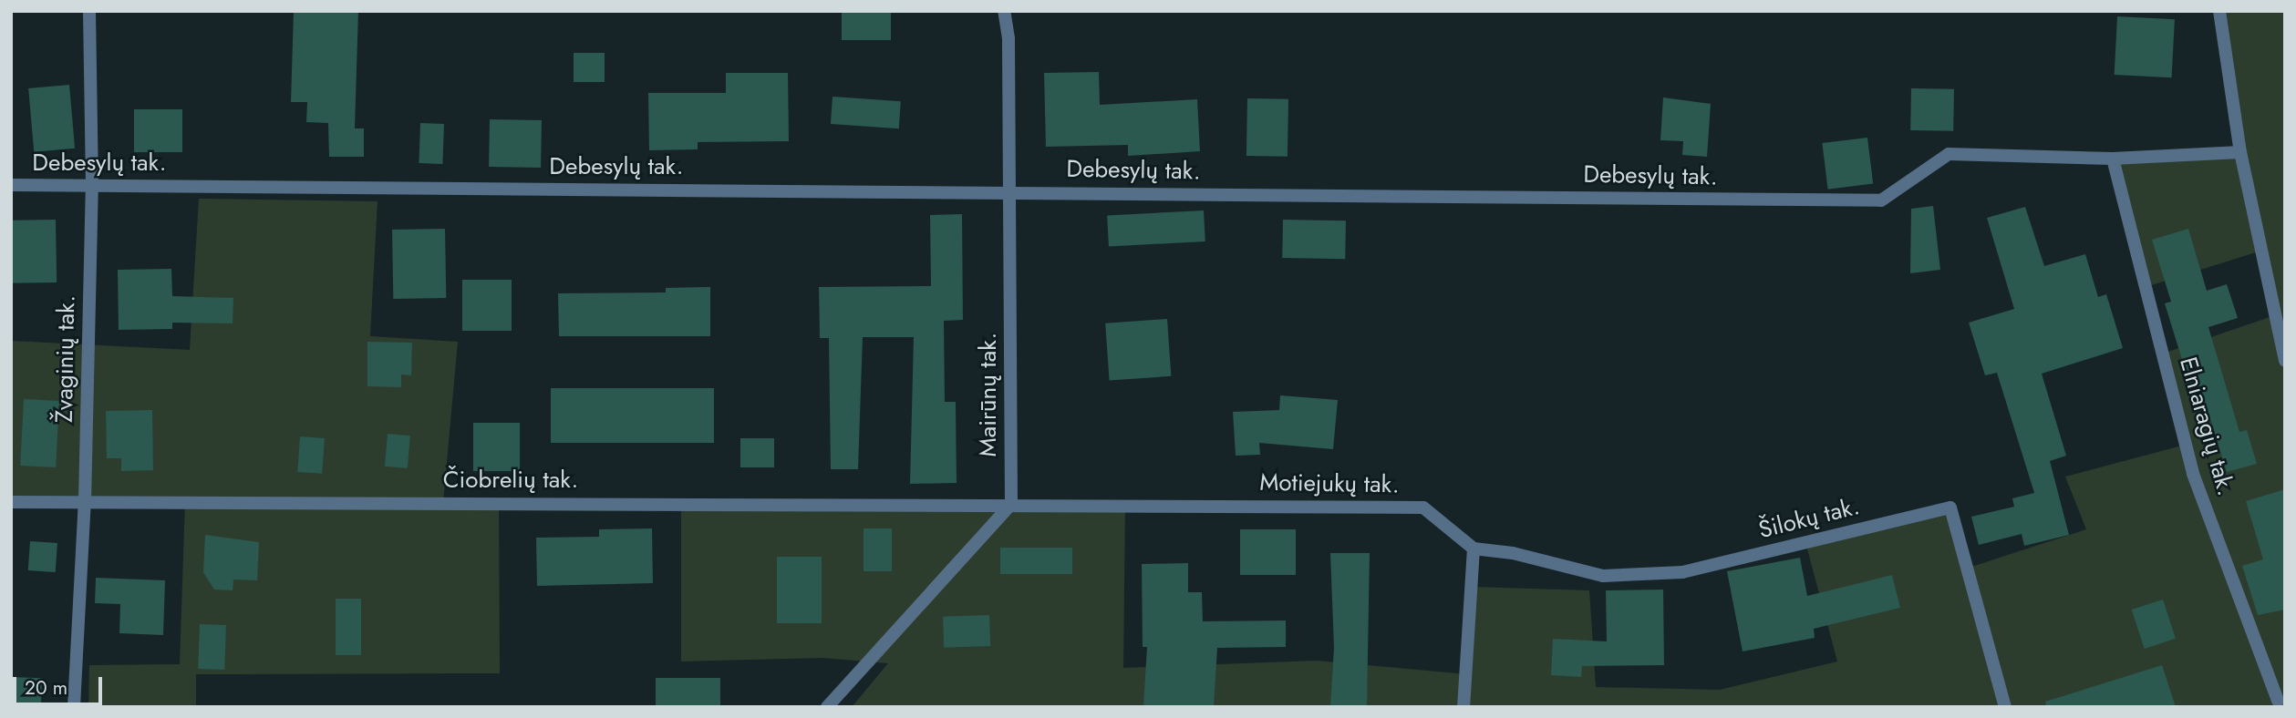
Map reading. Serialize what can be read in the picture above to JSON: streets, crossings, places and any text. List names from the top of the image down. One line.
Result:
{"streets":{"street":["Debesylų tak.","Žvaginių tak.","Mairūnų tak.","Elniaragių tak.","Čiobrelių tak.","Motiejukų tak.","Šilokų tak."]},"crossings":[["Debesylų tak.","Žvaginių tak."],["Debesylų tak.","Mairūnų tak."],["Debesylų tak.","Elniaragių tak."],["Žvaginių tak.","Čiobrelių tak."],["Mairūnų tak.","Čiobrelių tak."],["Mairūnų tak.","Motiejukų tak."],["Čiobrelių tak.","Motiejukų tak."],["Motiejukų tak.","Šilokų tak."]],"scale_bar":"20 m"}
